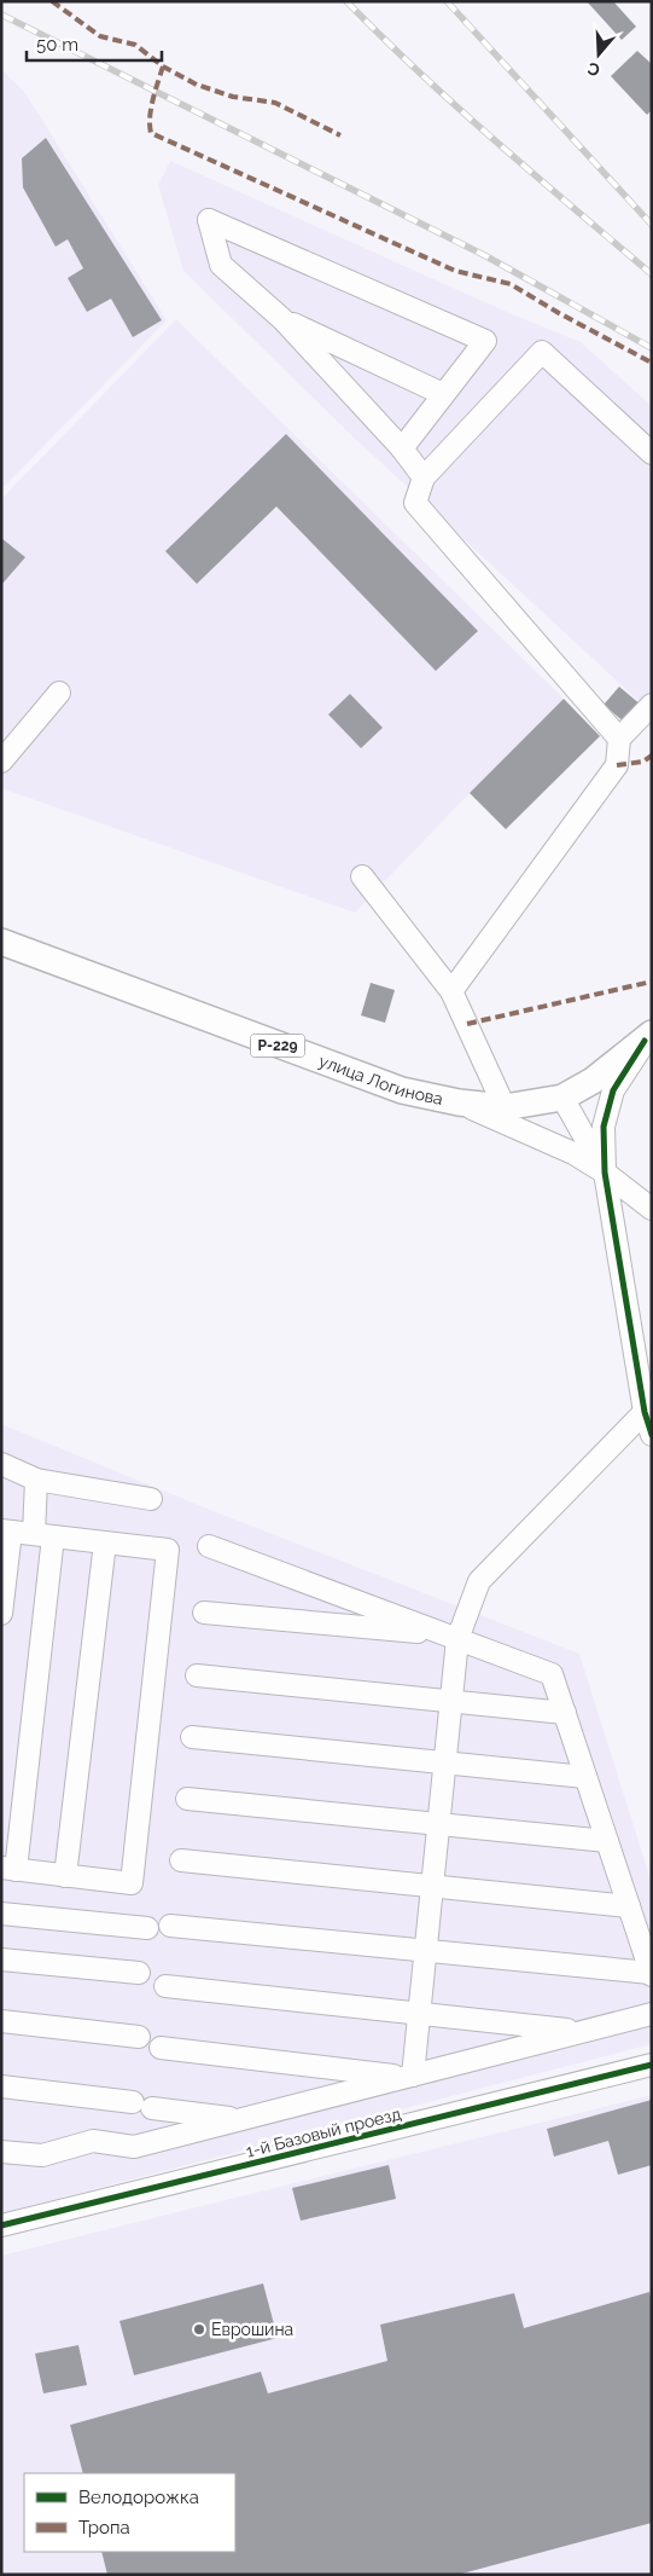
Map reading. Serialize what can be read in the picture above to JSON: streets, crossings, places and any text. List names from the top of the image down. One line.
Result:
{"streets":{"main road":["Р-229","улица Логинова"],"street":["1-й Базовый проезд"]},"places":["Еврошина"],"legend":["Велодорожка","Тропа"],"scale_bar":"50 m","north":"bottom"}
